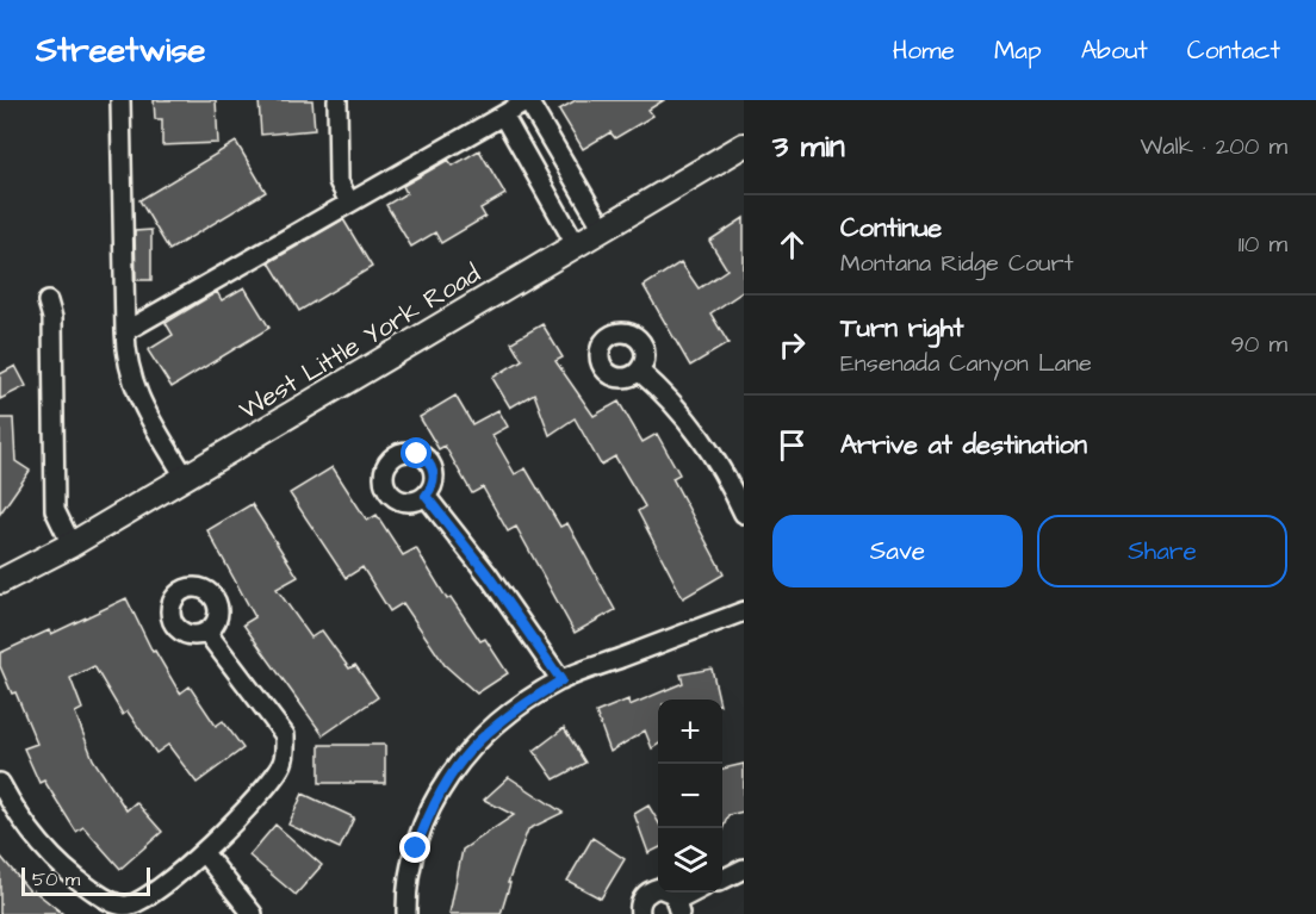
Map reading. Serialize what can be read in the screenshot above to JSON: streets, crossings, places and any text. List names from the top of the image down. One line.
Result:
{"streets":{"main road":["West Little York Road"]},"scale_bar":"50 m","page":{"header":"Streetwise","nav":["Home","Map","About","Contact"],"heading":["3 min","Walk · 200 m"],"list":[["Continue","Montana Ridge Court","110 m"],["Turn right","Ensenada Canyon Lane","90 m"],"Arrive at destination"],"buttons":["Save","Share"],"map_buttons":["+","−"],"scale":"50 m"}}
